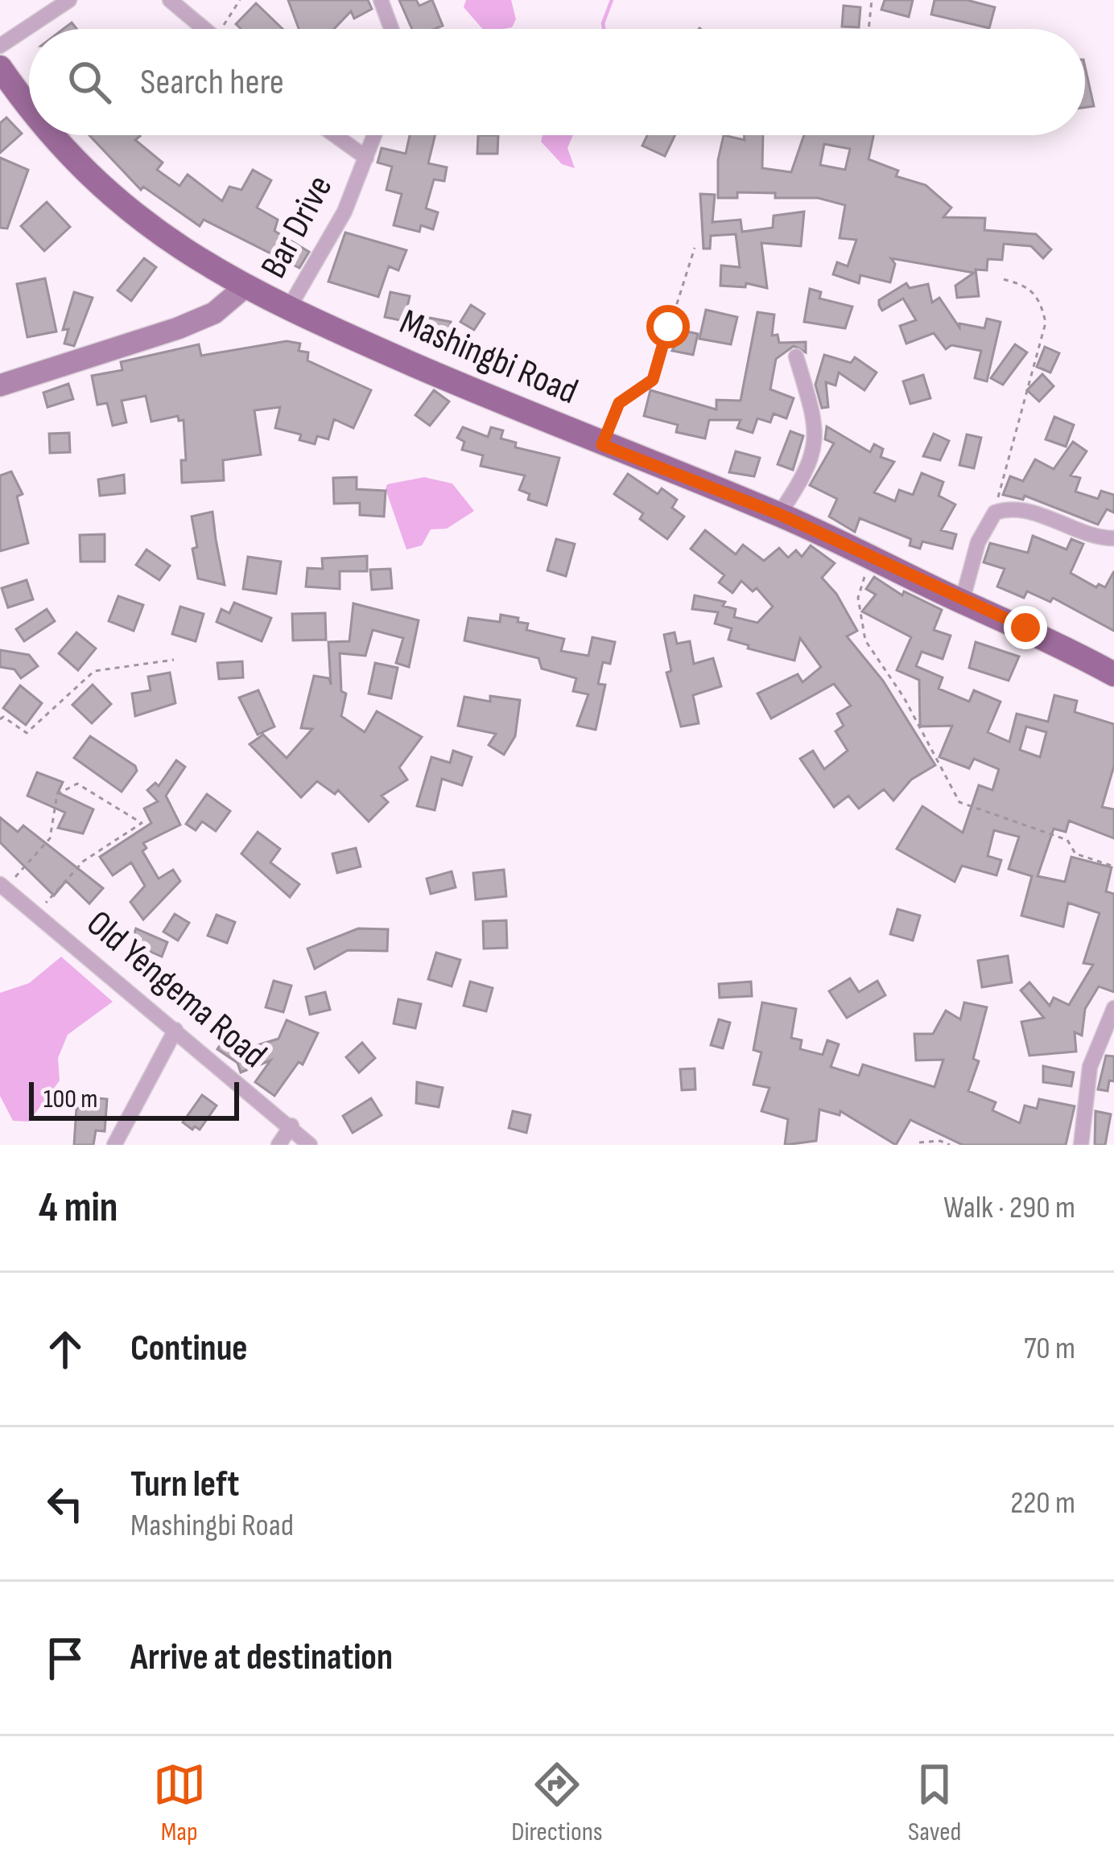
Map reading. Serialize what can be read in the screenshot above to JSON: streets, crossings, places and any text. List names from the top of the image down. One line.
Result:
{"streets":{"main road":["Mashingbi Road"],"street":["Bar Drive","Old Yengema Road"]},"crossings":[["Bar Drive","Mashingbi Road"]],"scale_bar":"100 m","page":{"search":"Search here","scale":"100 m","heading":["4 min","Walk · 290 m"],"list":[["Continue","70 m"],["Turn left","Mashingbi Road","220 m"],"Arrive at destination"],"nav":["Map","Directions","Saved"]}}
